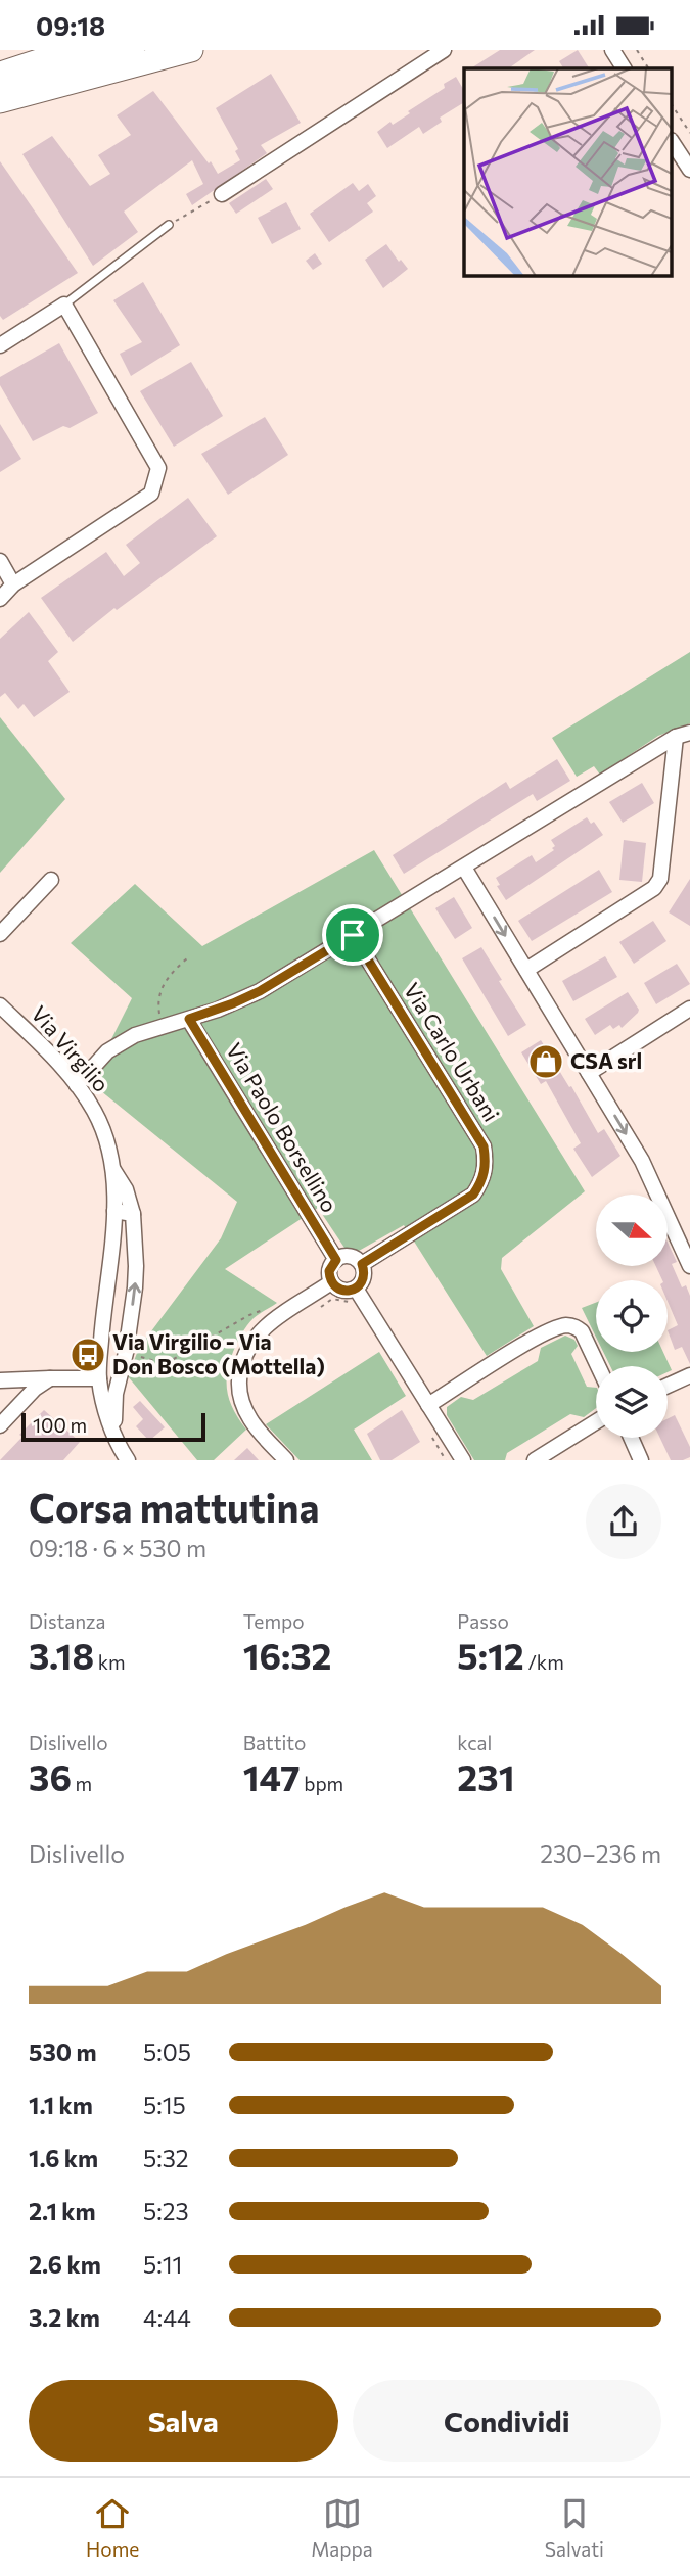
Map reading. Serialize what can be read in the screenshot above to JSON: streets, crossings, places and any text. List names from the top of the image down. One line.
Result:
{"streets":{"street":["Via Virgilio","Via Carlo Urbani","Via Paolo Borsellino"]},"crossings":[["Via Carlo Urbani","Via Paolo Borsellino"]],"places":{"shop":["CSA srl"],"bus stop":["Via Virgilio - Via Don Bosco (Mottella)"]},"scale_bar":"100 m","north":"right","page":{"status":"09:18","scale":"100 m","heading":["Corsa mattutina","09:18 · 6 × 530 m"],"stats":[["Distanza","3.18 km"],["Tempo","16:32"],["Passo","5:12 /km"],["Dislivello","36 m"],["Battito","147 bpm"],["kcal","231"]],"chart":["Dislivello","230–236 m"],"list":[{"name":"530 m","note":"5:05"},{"name":"1.1 km","note":"5:15"},{"name":"1.6 km","note":"5:32"},{"name":"2.1 km","note":"5:23"},{"name":"2.6 km","note":"5:11"},{"name":"3.2 km","note":"4:44"}],"buttons":["Salva","Condividi"],"tabs":["Home","Mappa","Salvati"]}}
